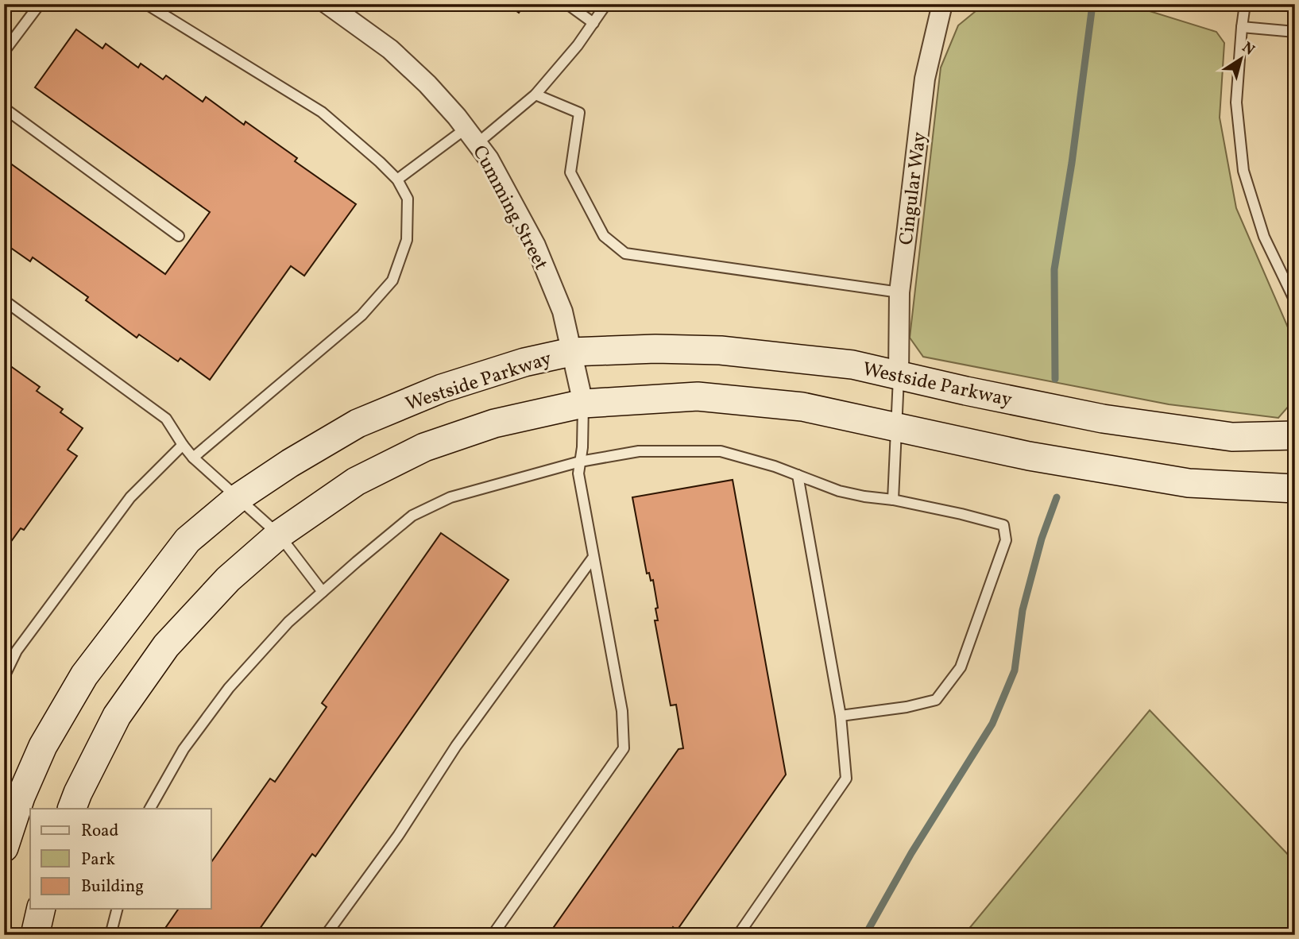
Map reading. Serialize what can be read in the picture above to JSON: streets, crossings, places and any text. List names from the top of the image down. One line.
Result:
{"streets":{"main road":["Westside Parkway"],"street":["Cingular Way","Cumming Street"]},"crossings":[["Cingular Way","Westside Parkway"],["Cumming Street","Westside Parkway"]],"legend":["Road","Park","Building"],"north":"top right"}
